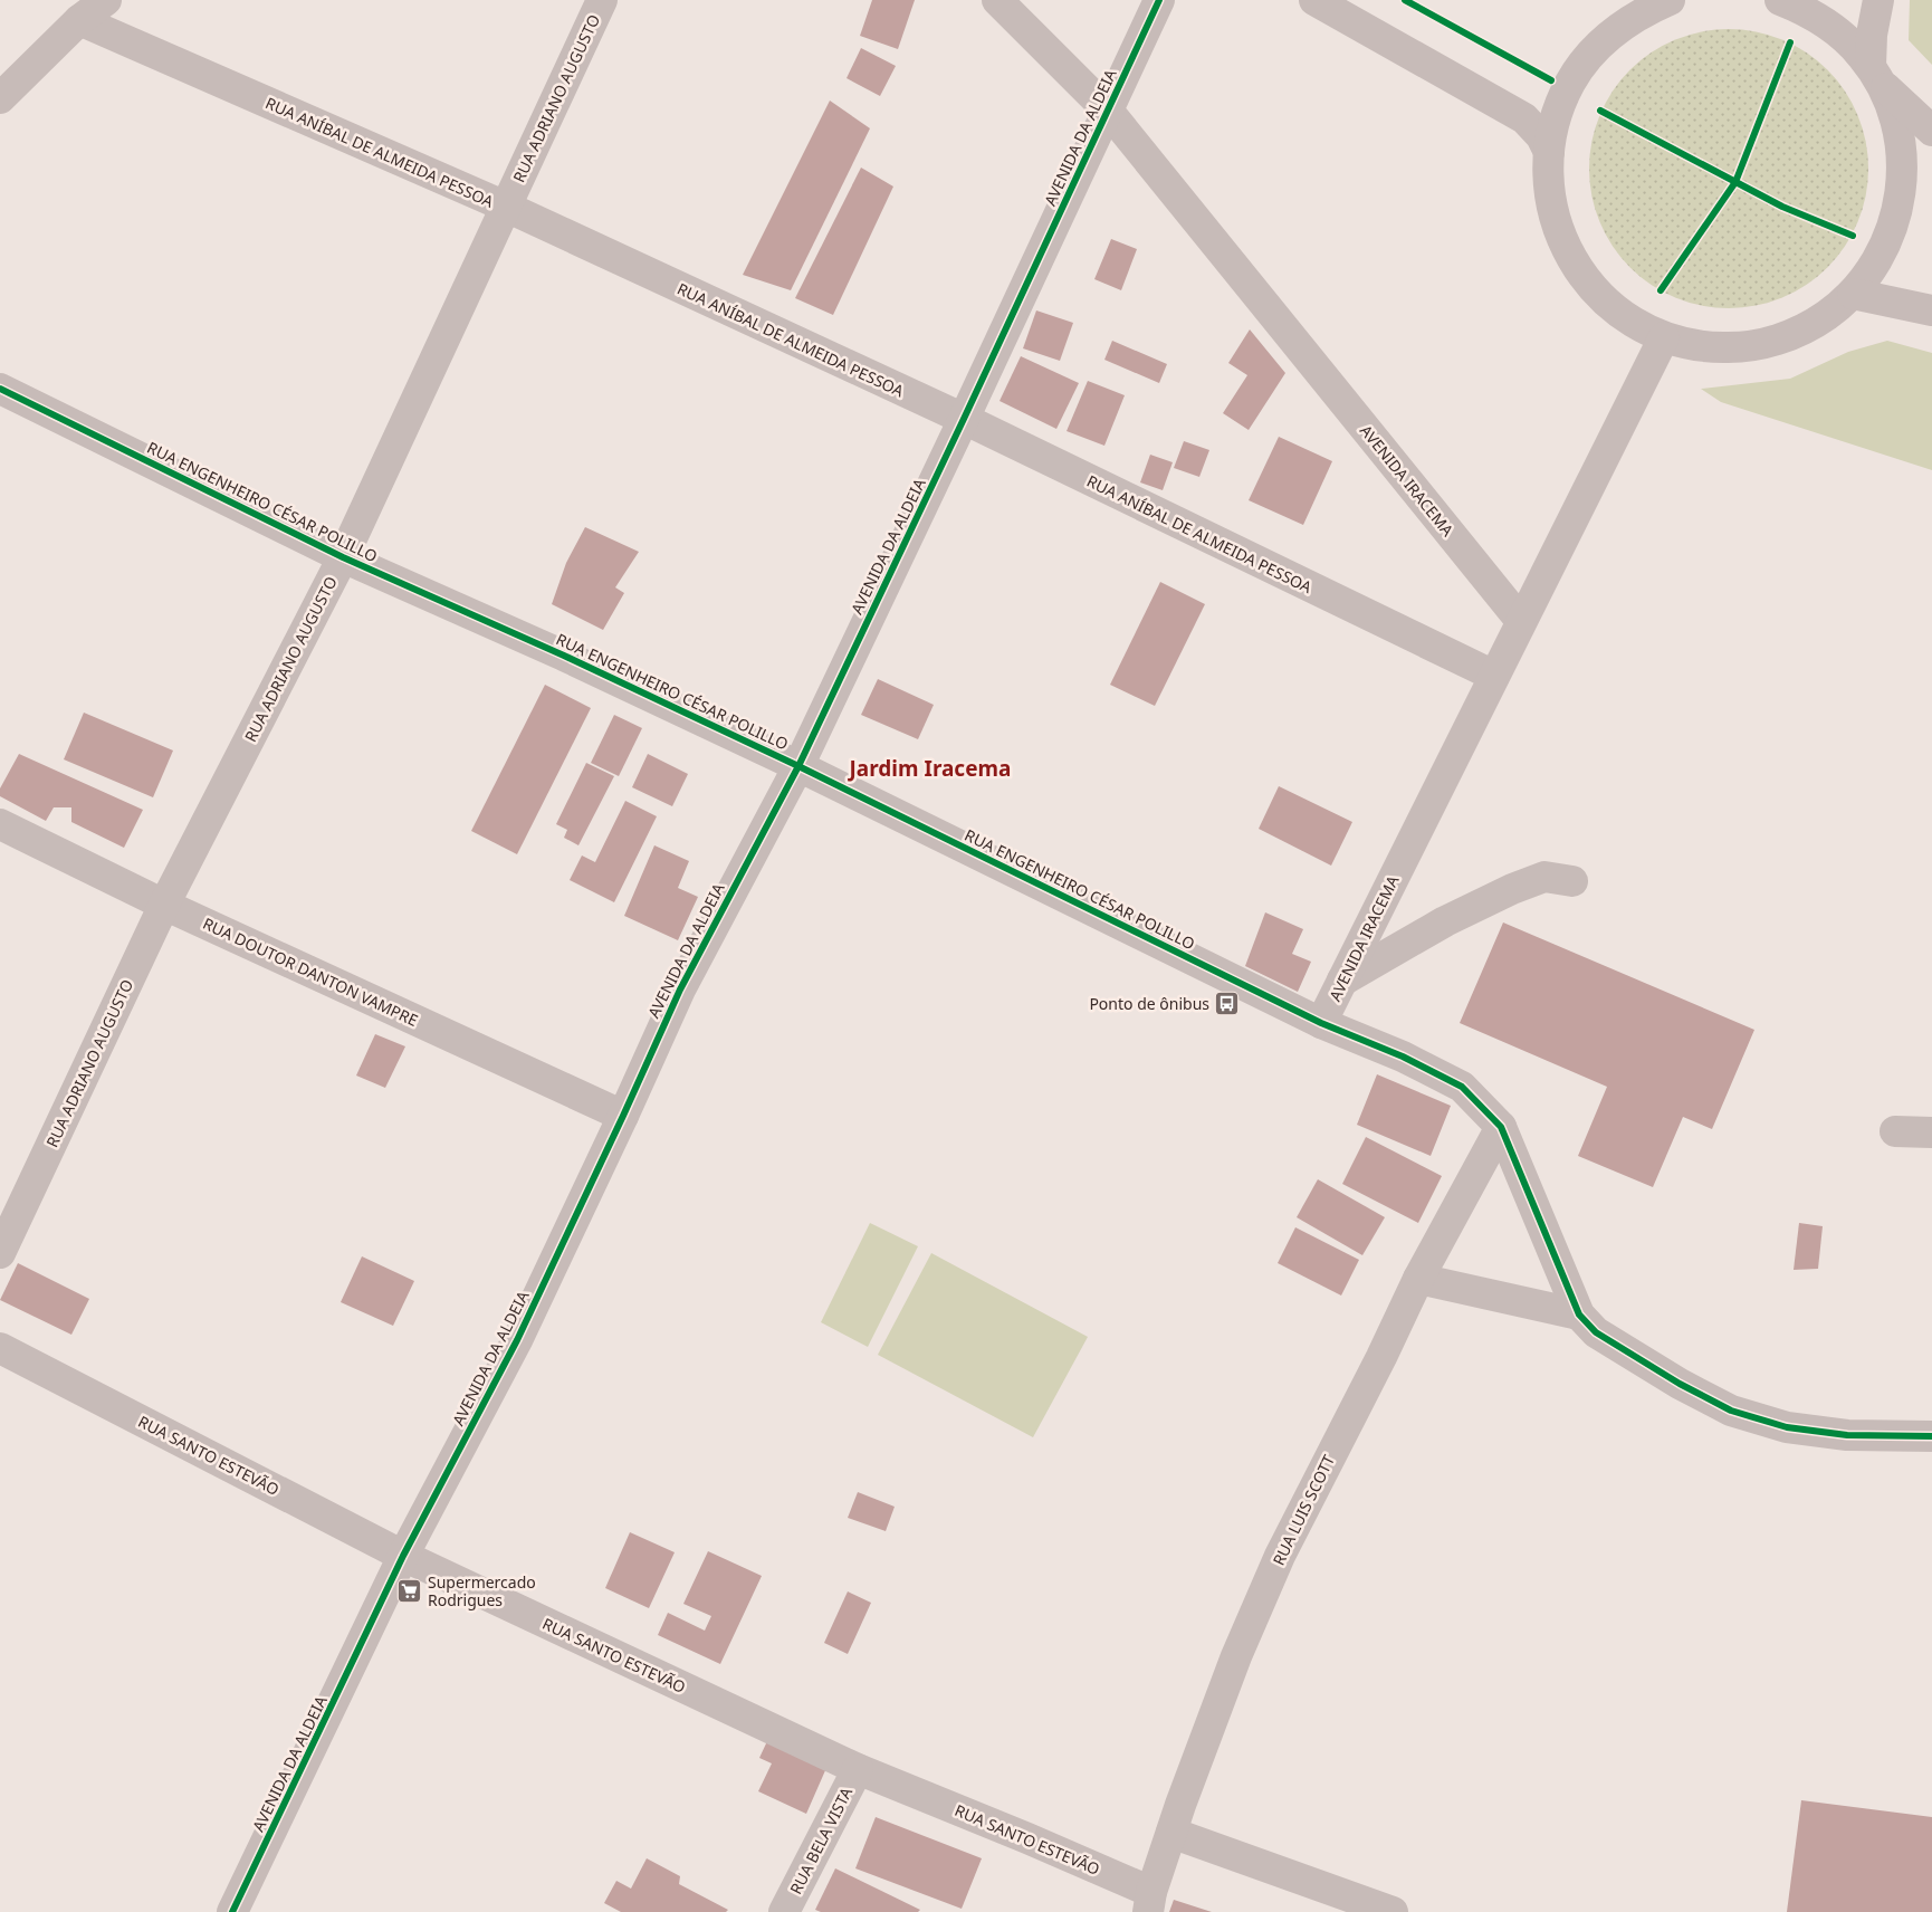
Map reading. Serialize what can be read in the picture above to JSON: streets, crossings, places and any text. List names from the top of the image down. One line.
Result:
{"streets":{"street":["RUA ADRIANO AUGUSTO","AVENIDA DA ALDEIA","RUA ANÍBAL DE ALMEIDA PESSOA","AVENIDA IRACEMA","RUA ENGENHEIRO CÉSAR POLILLO","RUA DOUTOR DANTON VAMPRE","RUA SANTO ESTEVÃO","RUA LUIS SCOTT","RUA BELA VISTA"]},"crossings":[["RUA ADRIANO AUGUSTO","RUA ANÍBAL DE ALMEIDA PESSOA"],["RUA ADRIANO AUGUSTO","RUA ENGENHEIRO CÉSAR POLILLO"],["RUA ADRIANO AUGUSTO","RUA DOUTOR DANTON VAMPRE"],["AVENIDA DA ALDEIA","RUA ANÍBAL DE ALMEIDA PESSOA"],["AVENIDA DA ALDEIA","AVENIDA IRACEMA"],["AVENIDA DA ALDEIA","RUA ENGENHEIRO CÉSAR POLILLO"],["AVENIDA DA ALDEIA","RUA DOUTOR DANTON VAMPRE"],["AVENIDA DA ALDEIA","RUA SANTO ESTEVÃO"],["RUA ANÍBAL DE ALMEIDA PESSOA","AVENIDA IRACEMA"],["AVENIDA IRACEMA","RUA ENGENHEIRO CÉSAR POLILLO"],["RUA ENGENHEIRO CÉSAR POLILLO","RUA LUIS SCOTT"],["RUA SANTO ESTEVÃO","RUA LUIS SCOTT"],["RUA SANTO ESTEVÃO","RUA BELA VISTA"]],"districts":["Jardim Iracema"],"places":{"bus stop":["Ponto de ônibus"],"supermarket":["Supermercado Rodrigues"]}}
